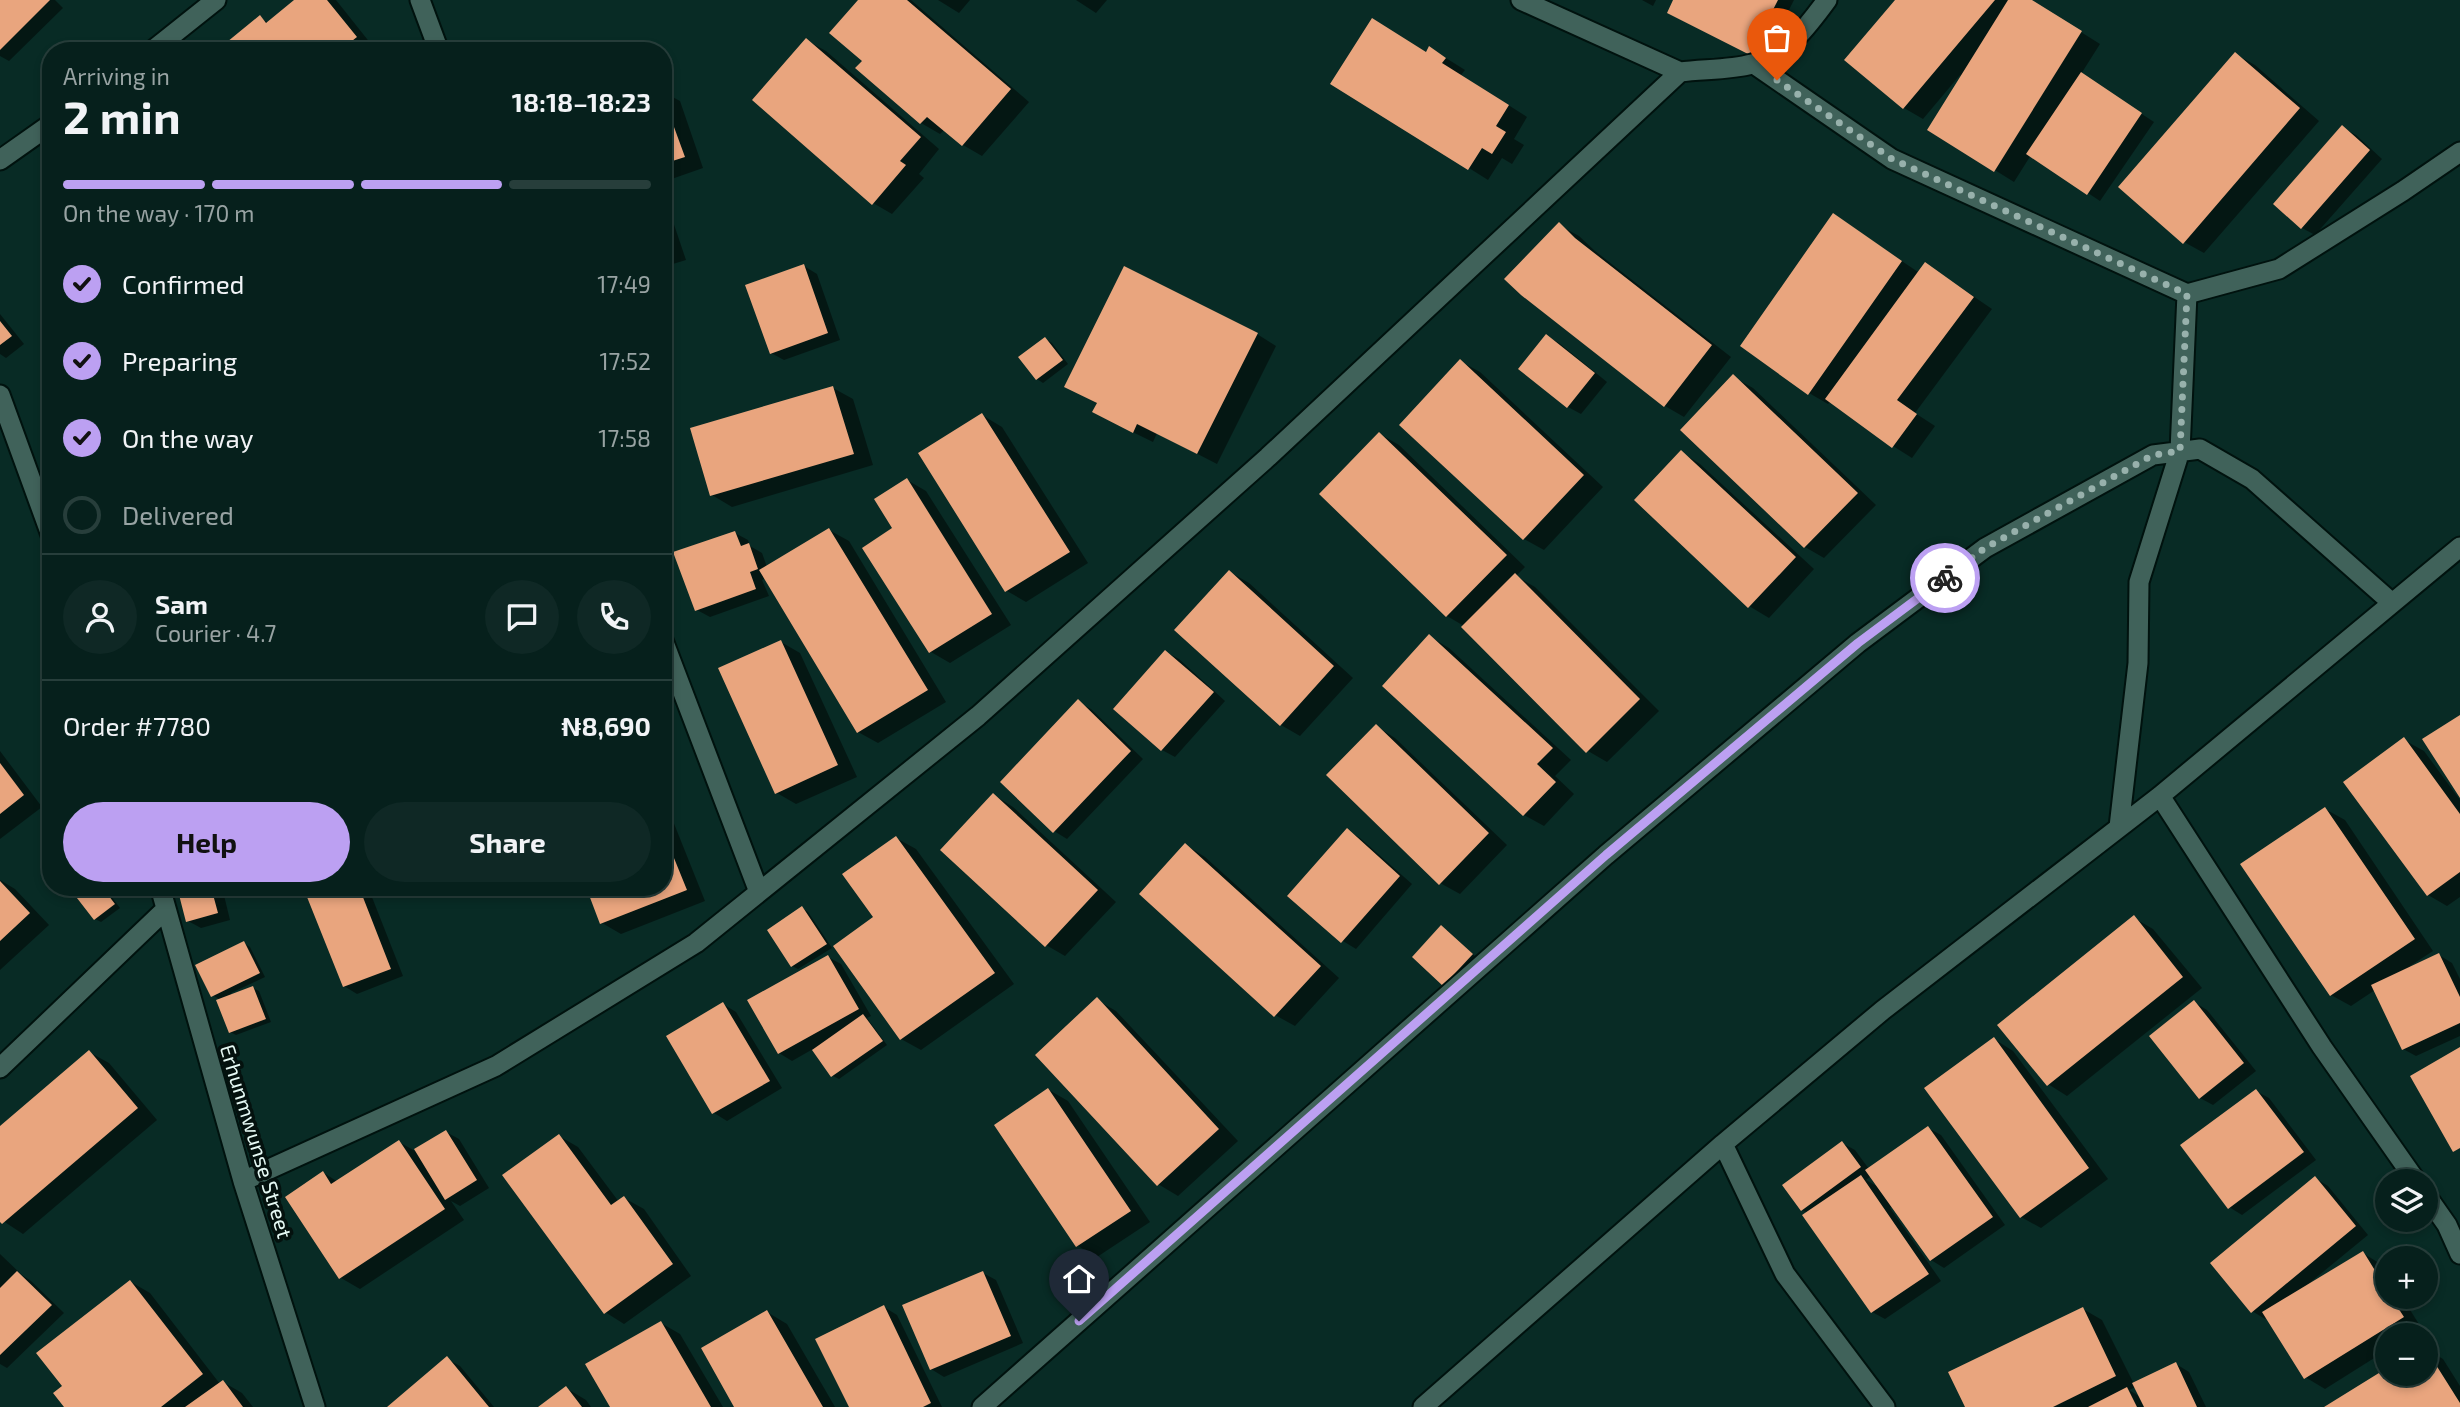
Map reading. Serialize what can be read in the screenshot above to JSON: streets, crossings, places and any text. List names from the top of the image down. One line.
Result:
{"streets":{"street":["Erhunmwunse Street"]},"page":{"heading":["2 min","Arriving in","18:18–18:23"],"panel":["Sam","Courier · 4.7","Order #7780","₦8,690"],"bar":"On the way · 170 m","list":[["Confirmed","17:49"],["Preparing","17:52"],["On the way","17:58"],"Delivered"],"buttons":["Help","Share"],"map_buttons":["+","−"]}}
